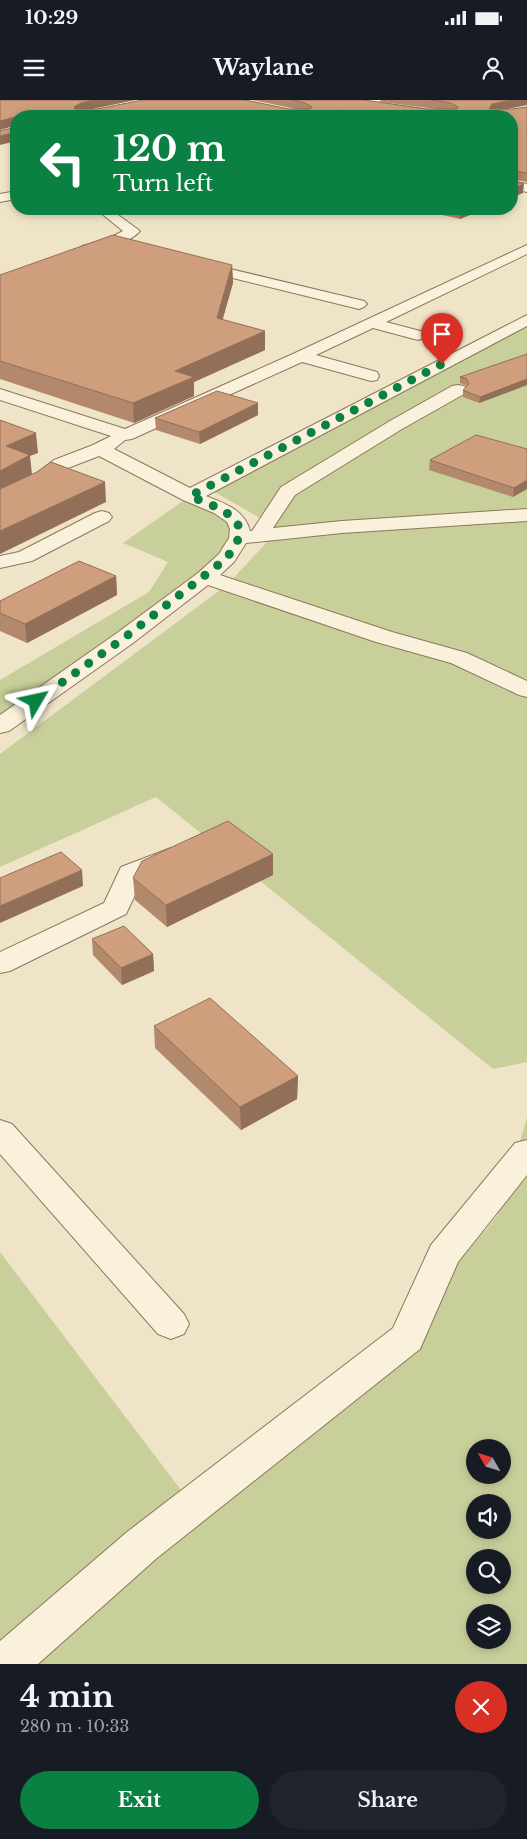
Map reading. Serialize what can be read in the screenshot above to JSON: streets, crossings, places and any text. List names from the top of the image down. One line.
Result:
{"north":"top left","page":{"status":"10:29","header":"Waylane","turn":["120 m","Turn left"],"heading":["4 min","280 m · 10:33"],"buttons":["Exit","Share"]}}
